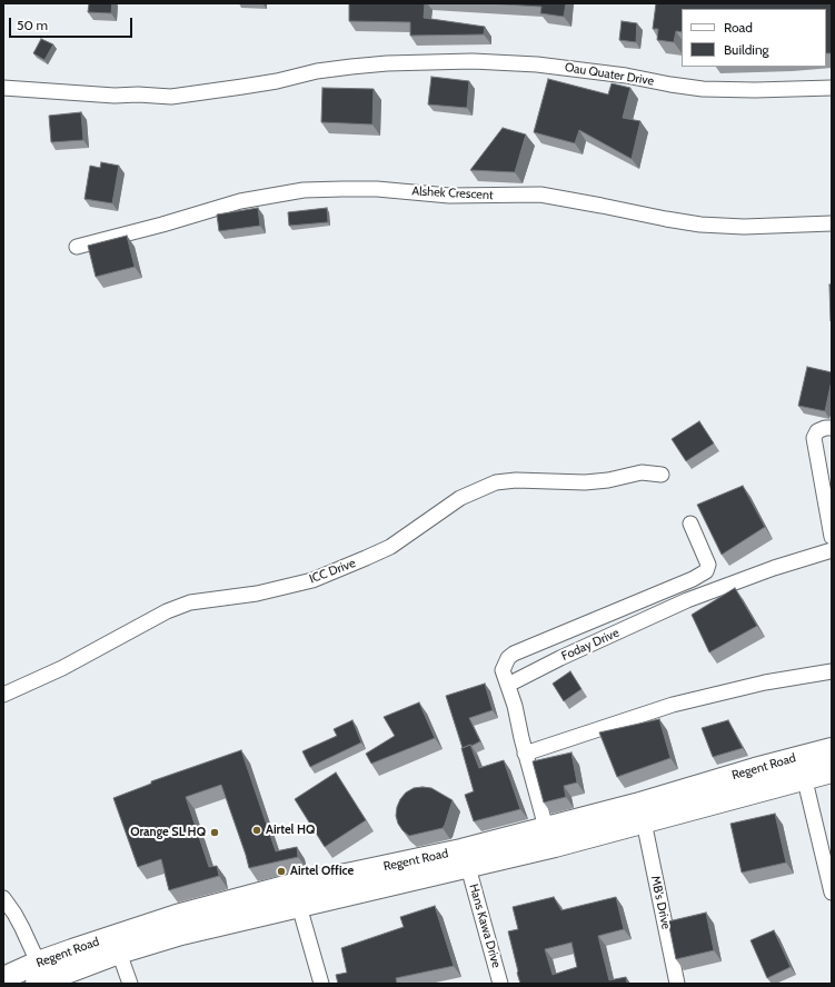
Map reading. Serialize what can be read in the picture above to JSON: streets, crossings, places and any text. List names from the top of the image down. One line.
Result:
{"streets":{"main road":["Regent Road"],"street":["Oau Quater Drive","Alshek Crescent","ICC Drive","Foday Drive","MB's Drive","Hans Kawa Drive"]},"crossings":[["Regent Road","MB's Drive"],["Regent Road","Hans Kawa Drive"]],"places":["Airtel HQ","Orange SL HQ","Airtel Office"],"legend":["Road","Building"],"scale_bar":"50 m"}
